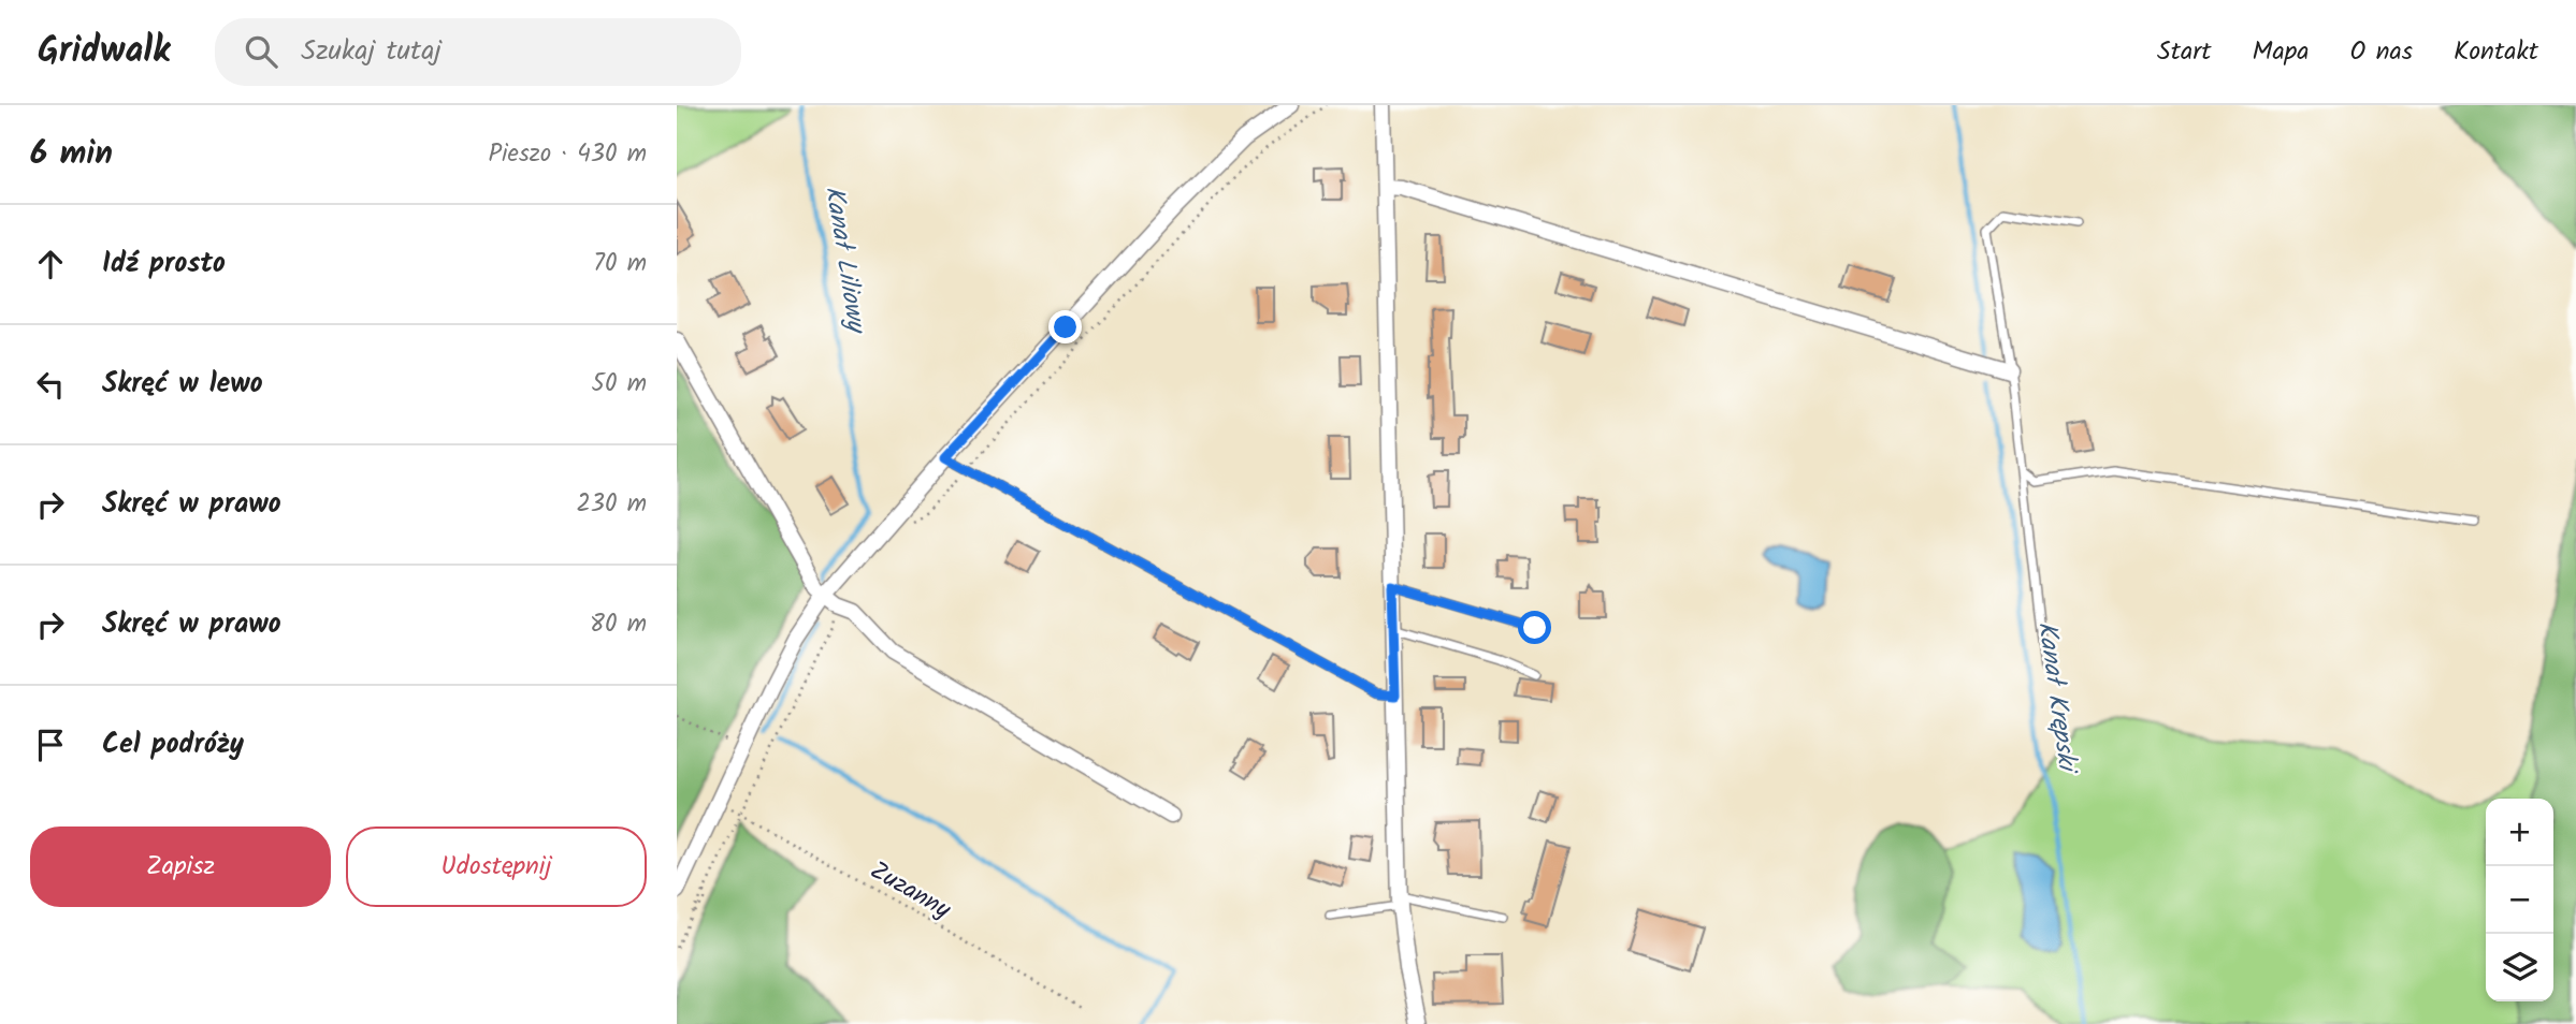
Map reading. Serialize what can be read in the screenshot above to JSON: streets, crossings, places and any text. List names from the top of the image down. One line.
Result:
{"streets":{"path":["Zuzanny"]},"water":["Kanał Liliowy","Kanał Krępski"],"page":{"header":"Gridwalk","search":"Szukaj tutaj","nav":["Start","Mapa","O nas","Kontakt"],"heading":["6 min","Pieszo · 430 m"],"list":[["Idź prosto","70 m"],["Skręć w lewo","50 m"],["Skręć w prawo","230 m"],["Skręć w prawo","80 m"],"Cel podróży"],"map_buttons":["+","−"],"buttons":["Zapisz","Udostępnij"]}}
